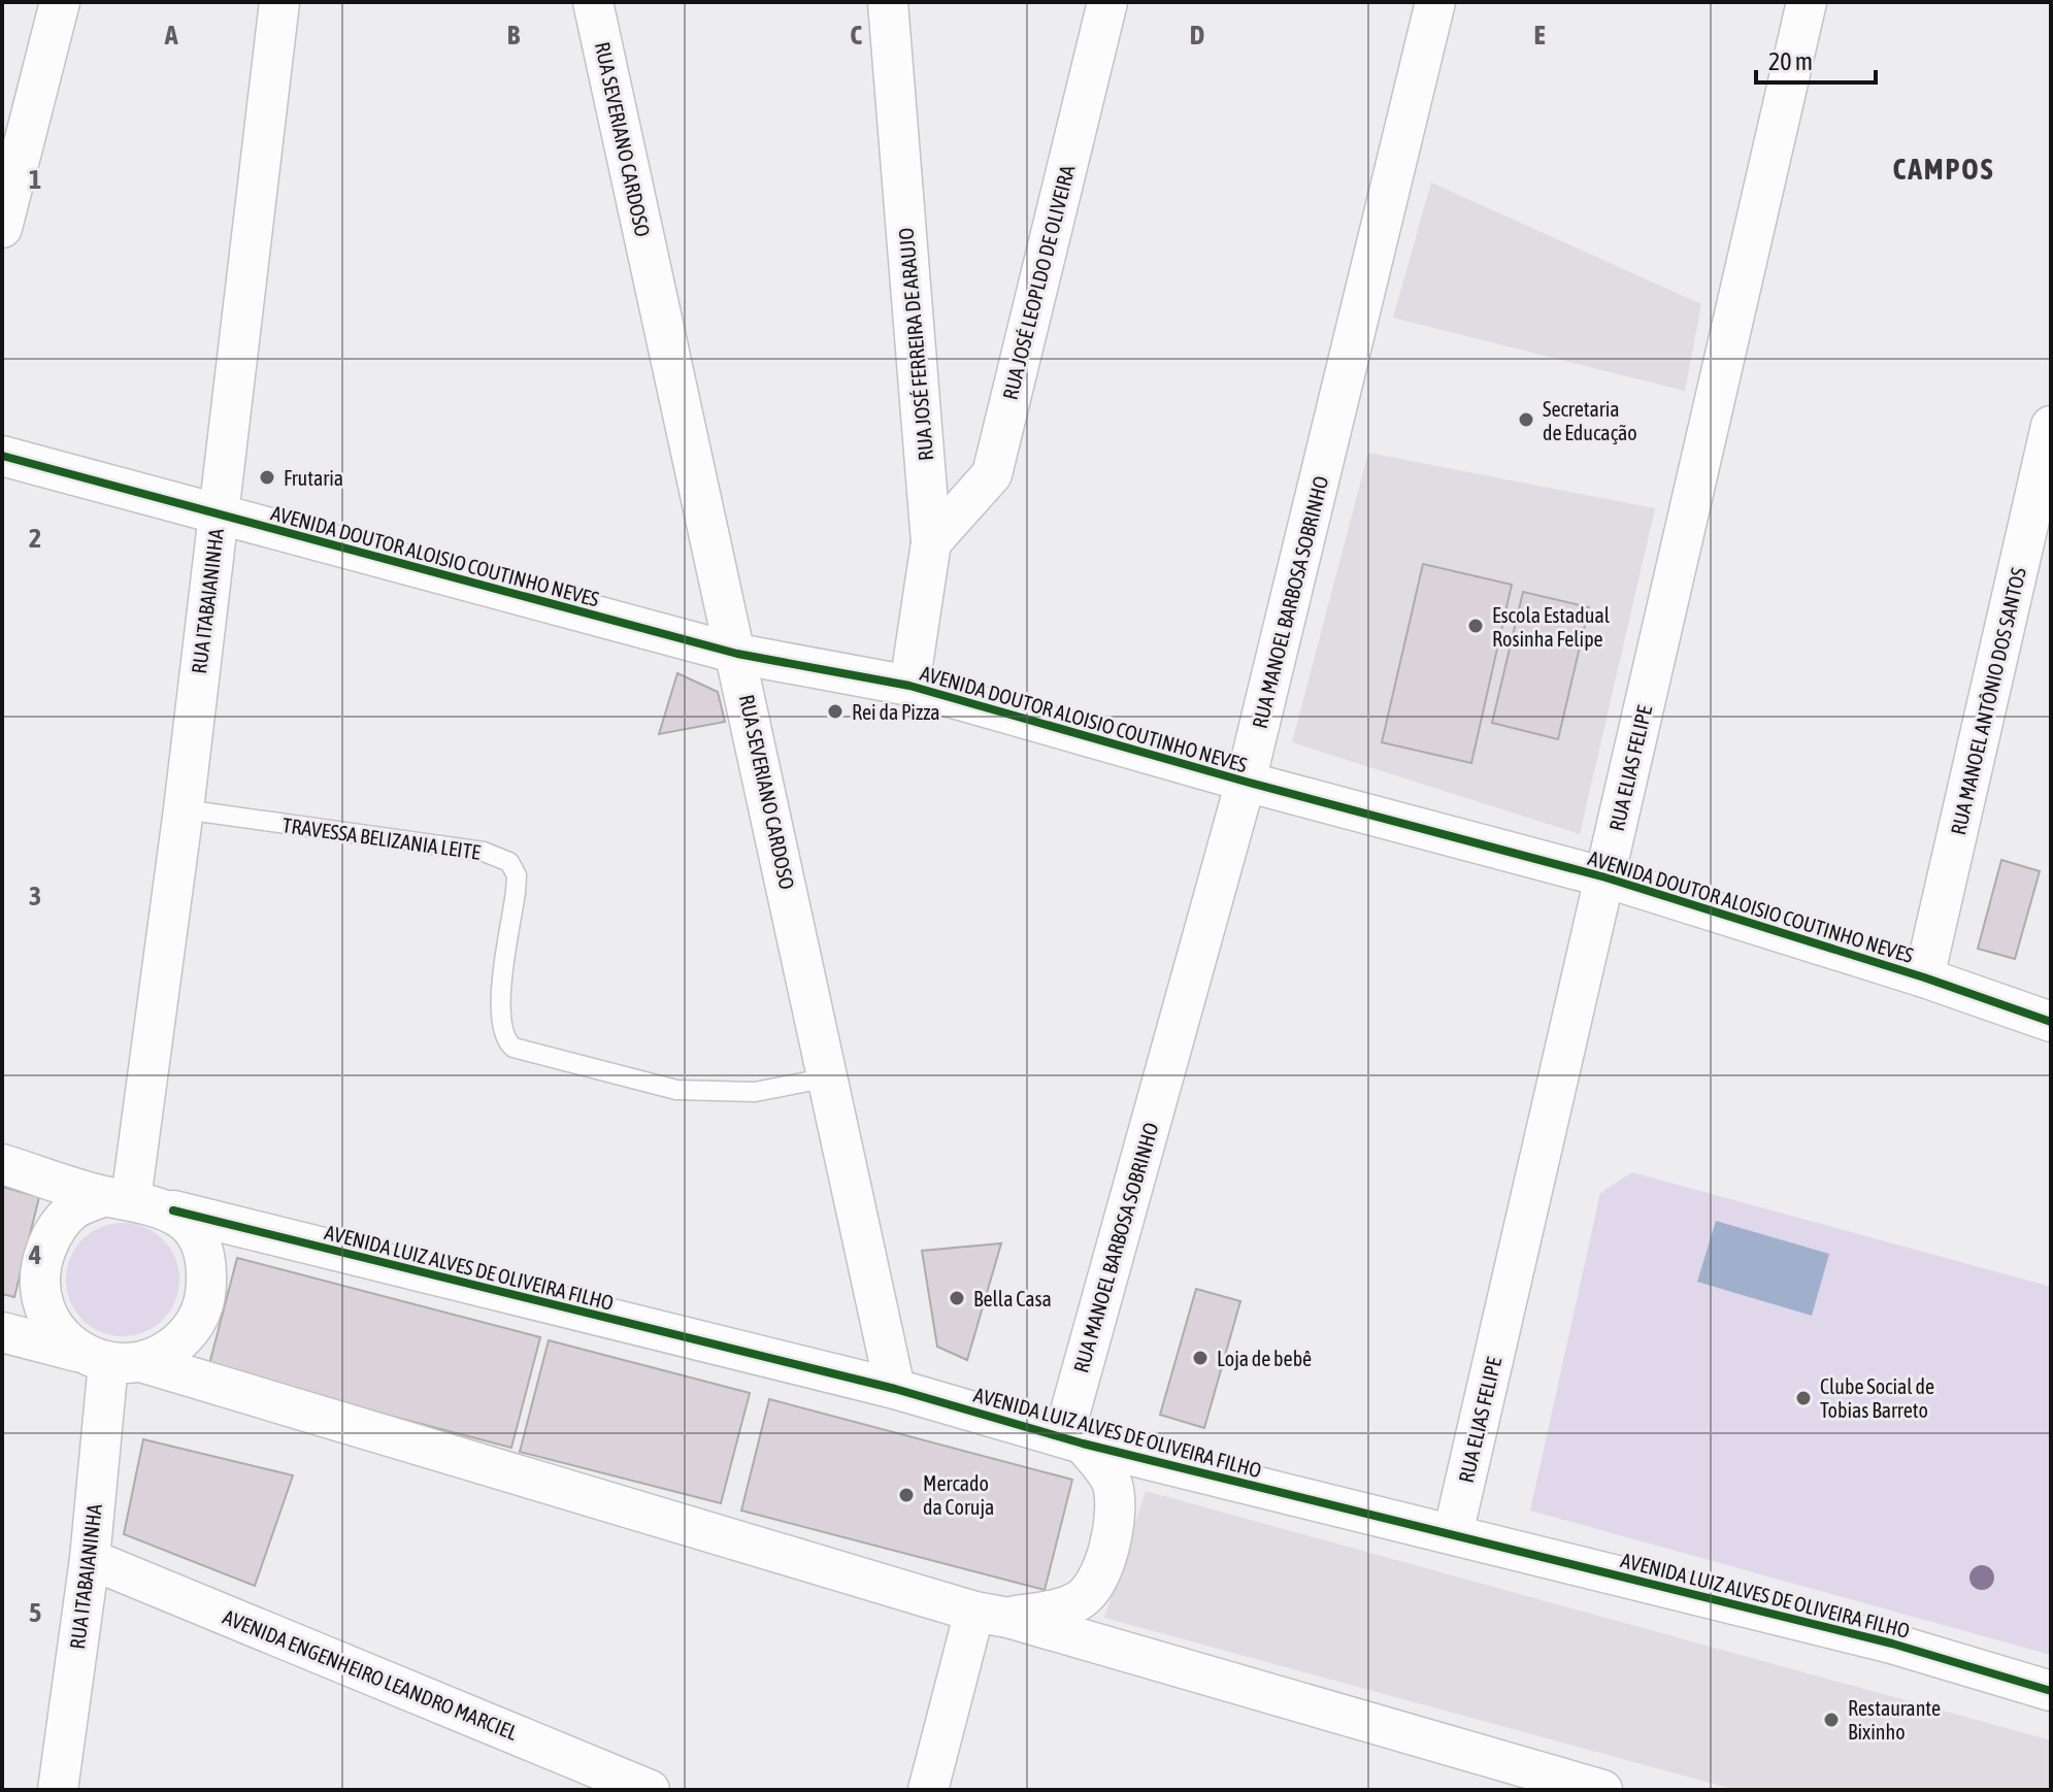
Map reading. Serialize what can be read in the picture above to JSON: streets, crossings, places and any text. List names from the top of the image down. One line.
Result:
{"streets":{"street":["RUA SEVERIANO CARDOSO","RUA JOSÉ LEOPLDO DE OLIVEIRA","RUA JOSÉ FERREIRA DE ARAUJO","AVENIDA DOUTOR ALOISIO COUTINHO NEVES","RUA ITABAIANINHA","RUA MANOEL BARBOSA SOBRINHO","RUA MANOEL ANTÔNIO DOS SANTOS","RUA ELIAS FELIPE","AVENIDA LUIZ ALVES DE OLIVEIRA FILHO","AVENIDA ENGENHEIRO LEANDRO MARCIEL"],"lane":["TRAVESSA BELIZANIA LEITE"]},"crossings":[["RUA SEVERIANO CARDOSO","AVENIDA DOUTOR ALOISIO COUTINHO NEVES"],["RUA SEVERIANO CARDOSO","TRAVESSA BELIZANIA LEITE"],["RUA SEVERIANO CARDOSO","AVENIDA LUIZ ALVES DE OLIVEIRA FILHO"],["RUA JOSÉ LEOPLDO DE OLIVEIRA","RUA JOSÉ FERREIRA DE ARAUJO"],["RUA JOSÉ FERREIRA DE ARAUJO","AVENIDA DOUTOR ALOISIO COUTINHO NEVES"],["AVENIDA DOUTOR ALOISIO COUTINHO NEVES","RUA ITABAIANINHA"],["AVENIDA DOUTOR ALOISIO COUTINHO NEVES","RUA MANOEL BARBOSA SOBRINHO"],["AVENIDA DOUTOR ALOISIO COUTINHO NEVES","RUA MANOEL ANTÔNIO DOS SANTOS"],["AVENIDA DOUTOR ALOISIO COUTINHO NEVES","RUA ELIAS FELIPE"],["RUA ITABAIANINHA","TRAVESSA BELIZANIA LEITE"],["RUA ITABAIANINHA","AVENIDA LUIZ ALVES DE OLIVEIRA FILHO"],["RUA ITABAIANINHA","AVENIDA ENGENHEIRO LEANDRO MARCIEL"],["RUA MANOEL BARBOSA SOBRINHO","AVENIDA LUIZ ALVES DE OLIVEIRA FILHO"],["RUA ELIAS FELIPE","AVENIDA LUIZ ALVES DE OLIVEIRA FILHO"]],"districts":["CAMPOS"],"places":["Secretaria de Educação","Frutaria","Escola Estadual Rosinha Felipe","Rei da Pizza","Bella Casa","Loja de bebê","Clube Social de Tobias Barreto","Mercado da Coruja","Restaurante Bixinho"],"scale_bar":"20 m","grid":{"columns":["A","B","C","D","E"],"rows":["1","2","3","4","5"]}}
